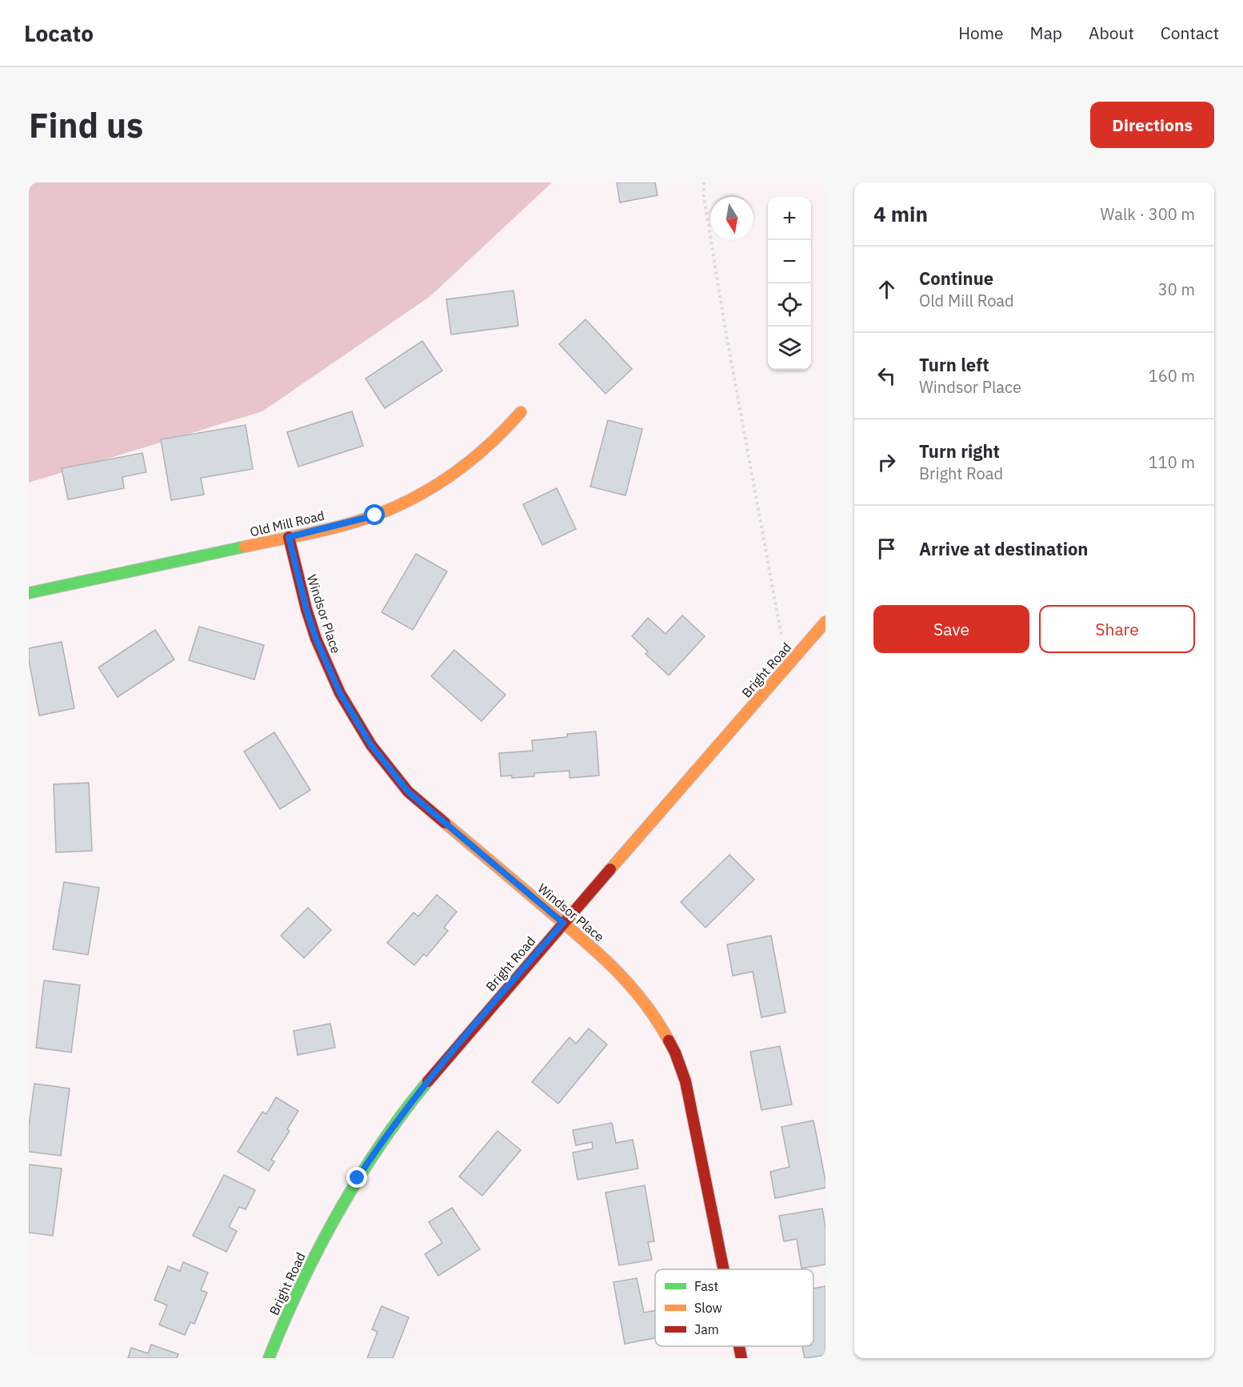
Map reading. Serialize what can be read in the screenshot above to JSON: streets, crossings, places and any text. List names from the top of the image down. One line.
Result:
{"streets":{"street":["Old Mill Road","Windsor Place","Bright Road"]},"crossings":[["Old Mill Road","Windsor Place"],["Windsor Place","Bright Road"]],"legend":["Fast","Slow","Jam"],"north":"bottom","page":{"header":"Locato","nav":["Home","Map","About","Contact"],"buttons":["Directions",["Save","Share"]],"title":"Find us","heading":["4 min","Walk · 300 m"],"map_buttons":["+","−"],"list":[["Continue","Old Mill Road","30 m"],["Turn left","Windsor Place","160 m"],["Turn right","Bright Road","110 m"],"Arrive at destination"]}}
